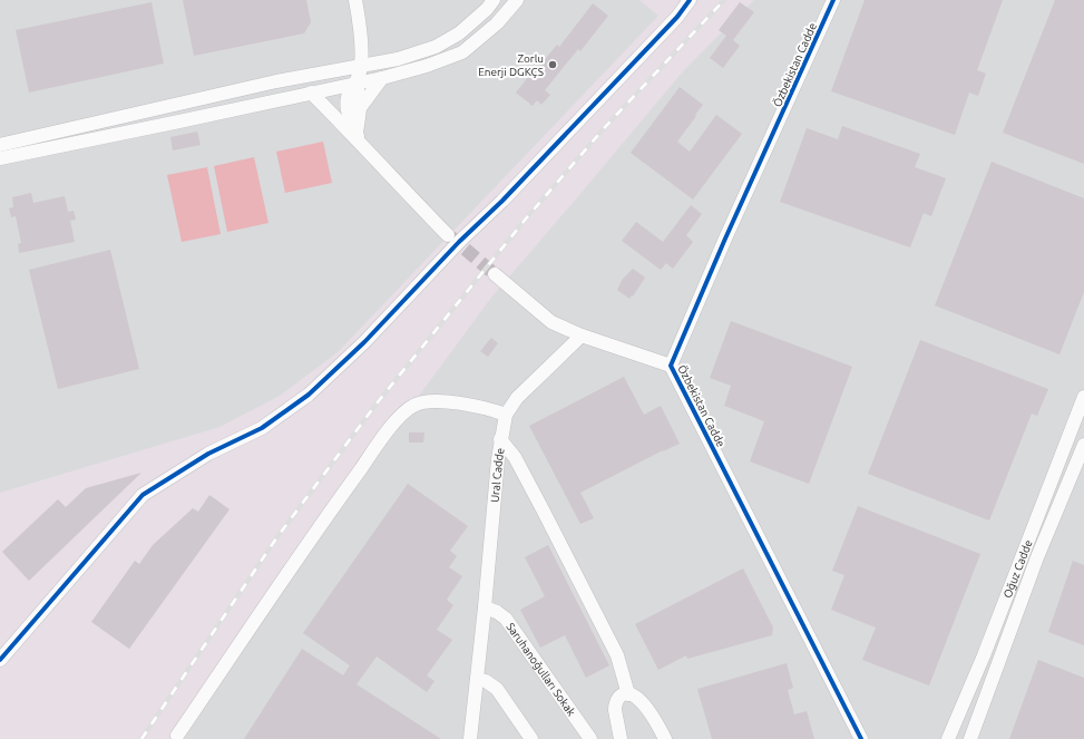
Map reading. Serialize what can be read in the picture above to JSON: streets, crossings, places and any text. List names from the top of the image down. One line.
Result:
{"streets":{"street":["Özbekistan Cadde","Ural Cadde","Oğuz Cadde","Saruhanoğulları Sokak"]},"crossings":[["Ural Cadde","Saruhanoğulları Sokak"]],"places":["Zorlu Enerji DGKÇS"]}
